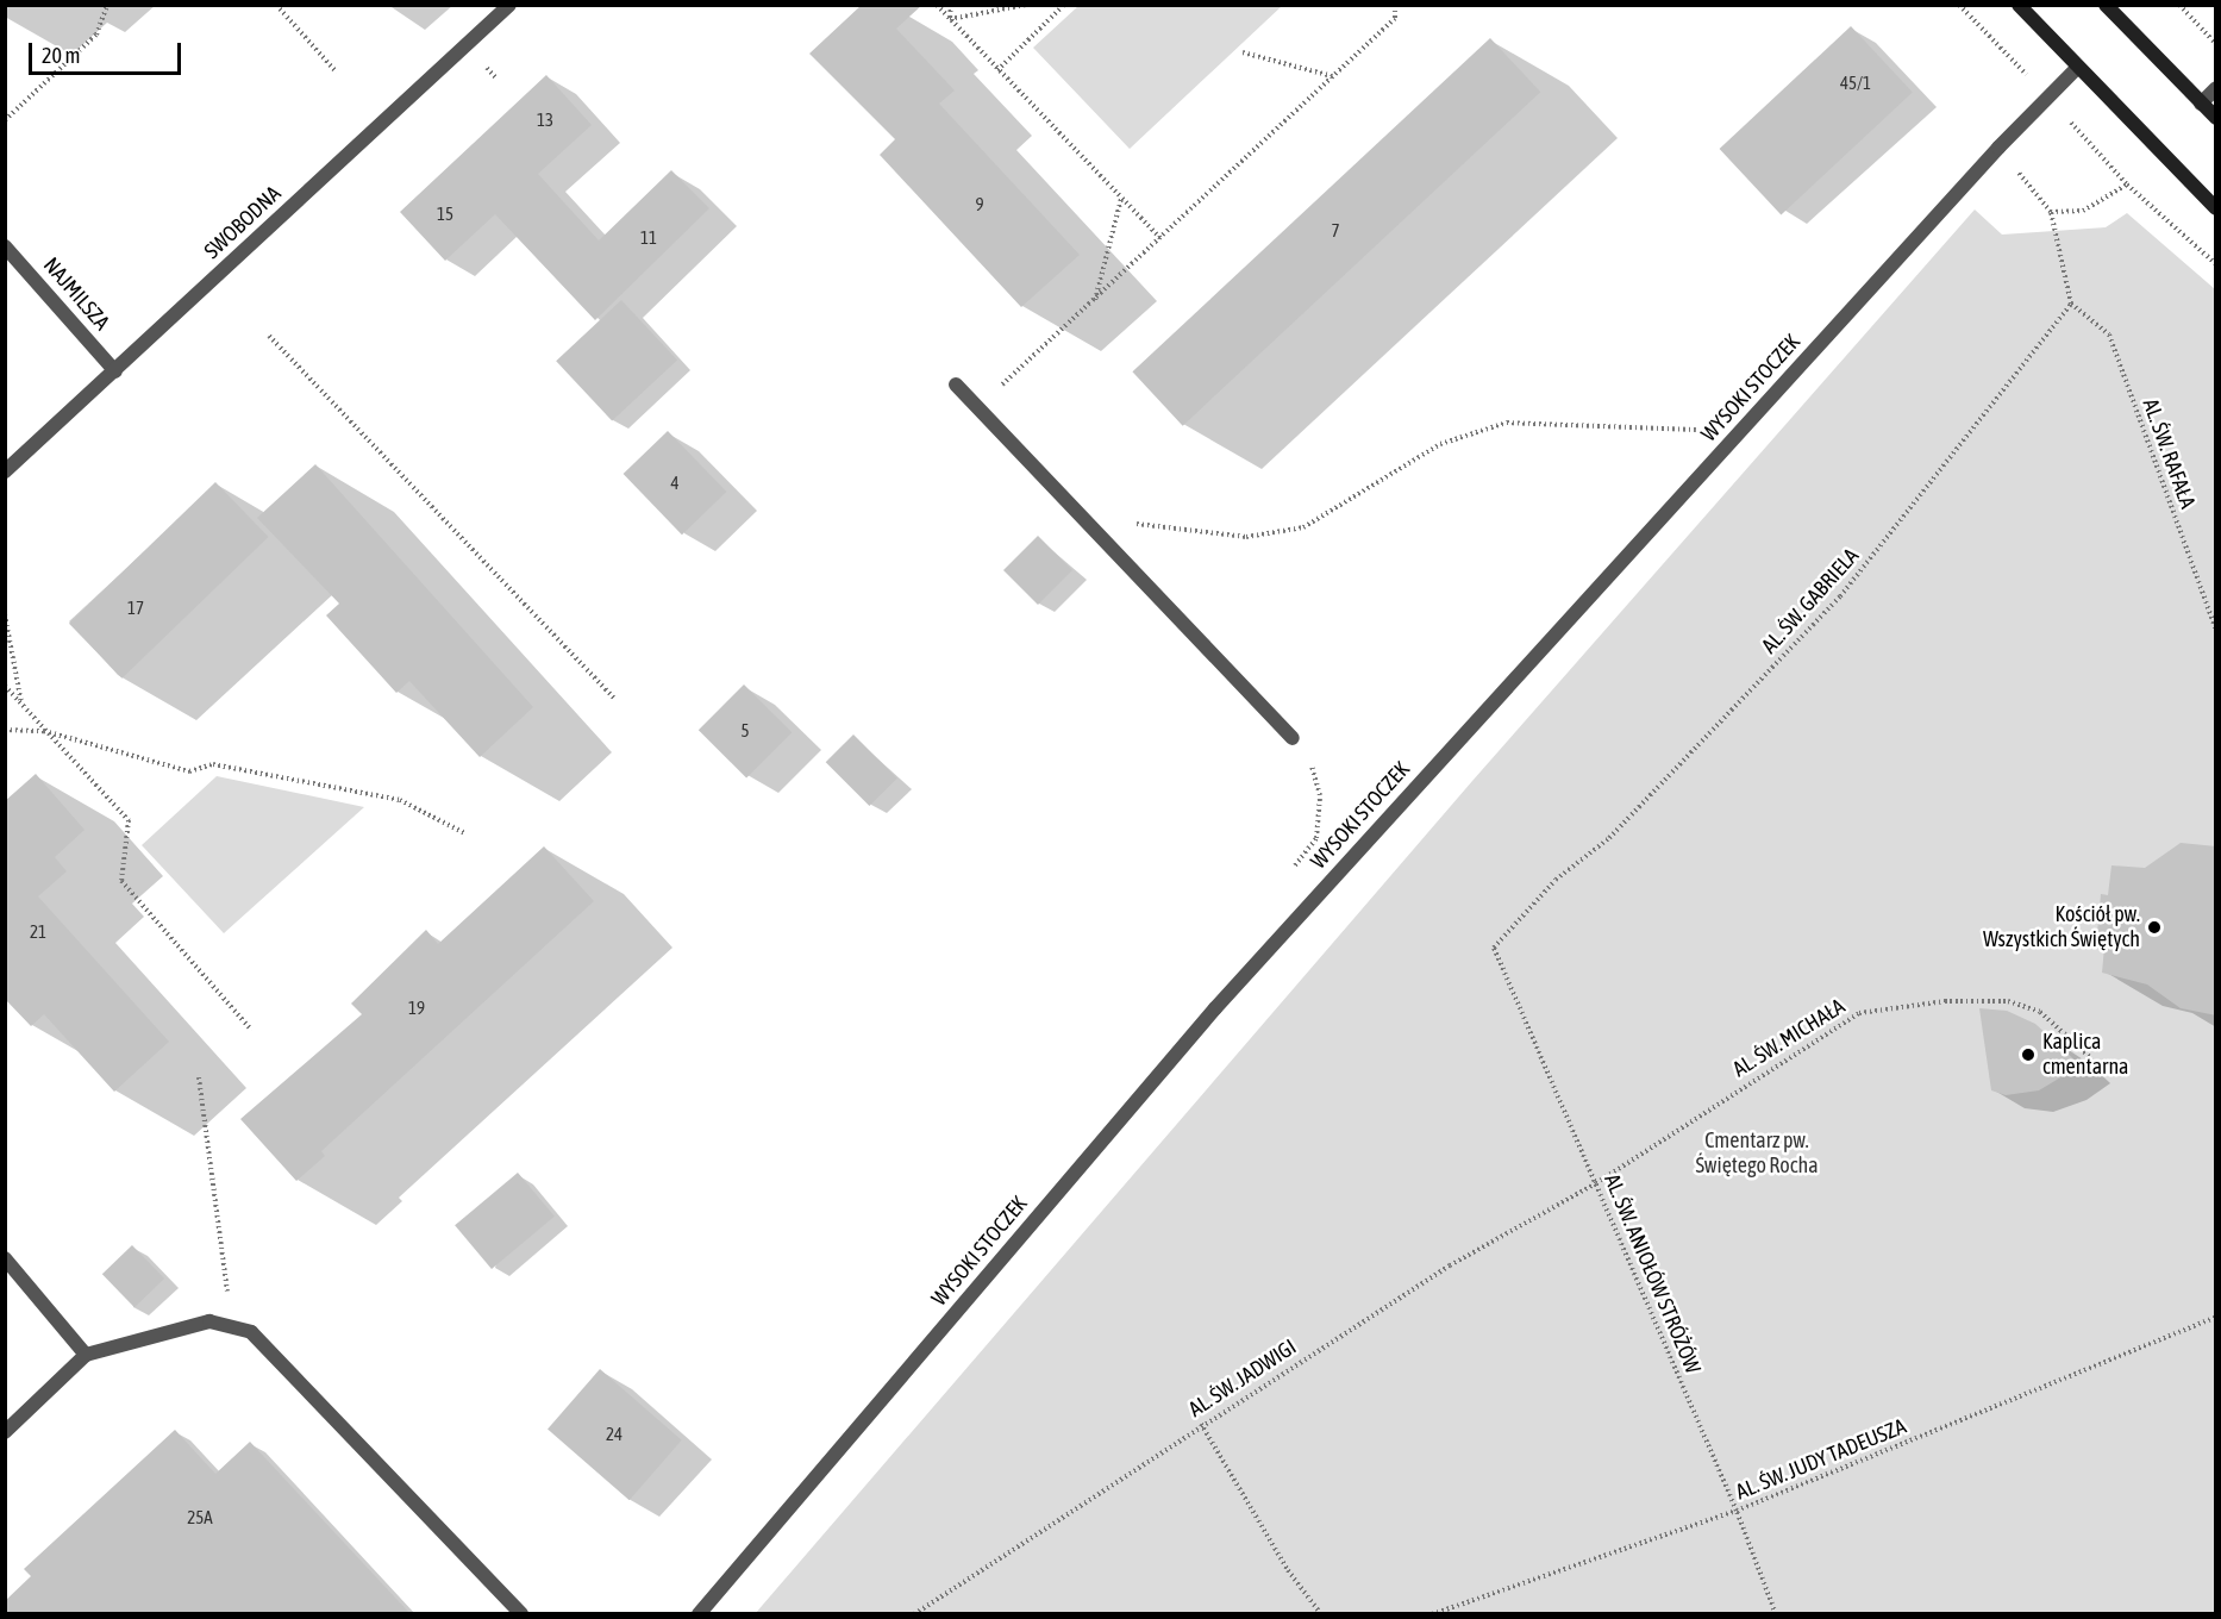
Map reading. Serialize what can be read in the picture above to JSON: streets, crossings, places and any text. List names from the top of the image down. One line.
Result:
{"streets":{"street":["SWOBODNA","NAJMILSZA","WYSOKI STOCZEK"],"path":["AL. ŚW. RAFAŁA","AL. ŚW. GABRIELA","AL. ŚW. MICHAŁA","AL. ŚW. ANIOŁÓW STRÓŻÓW","AL. ŚW. JADWIGI","AL. ŚW. JUDY TADEUSZA"]},"crossings":[["SWOBODNA","NAJMILSZA"],["AL. ŚW. RAFAŁA","AL. ŚW. GABRIELA"],["AL. ŚW. GABRIELA","AL. ŚW. ANIOŁÓW STRÓŻÓW"],["AL. ŚW. MICHAŁA","AL. ŚW. ANIOŁÓW STRÓŻÓW"],["AL. ŚW. MICHAŁA","AL. ŚW. JADWIGI"],["AL. ŚW. ANIOŁÓW STRÓŻÓW","AL. ŚW. JADWIGI"],["AL. ŚW. ANIOŁÓW STRÓŻÓW","AL. ŚW. JUDY TADEUSZA"]],"parks":["Cmentarz pw. Świętego Rocha"],"places":["Kościół pw. Wszystkich Świętych","Kaplica cmentarna"],"house_numbers":["45/1","13","9","15","7","11","4","17","5","21","19","24","25A"],"scale_bar":"20 m"}
